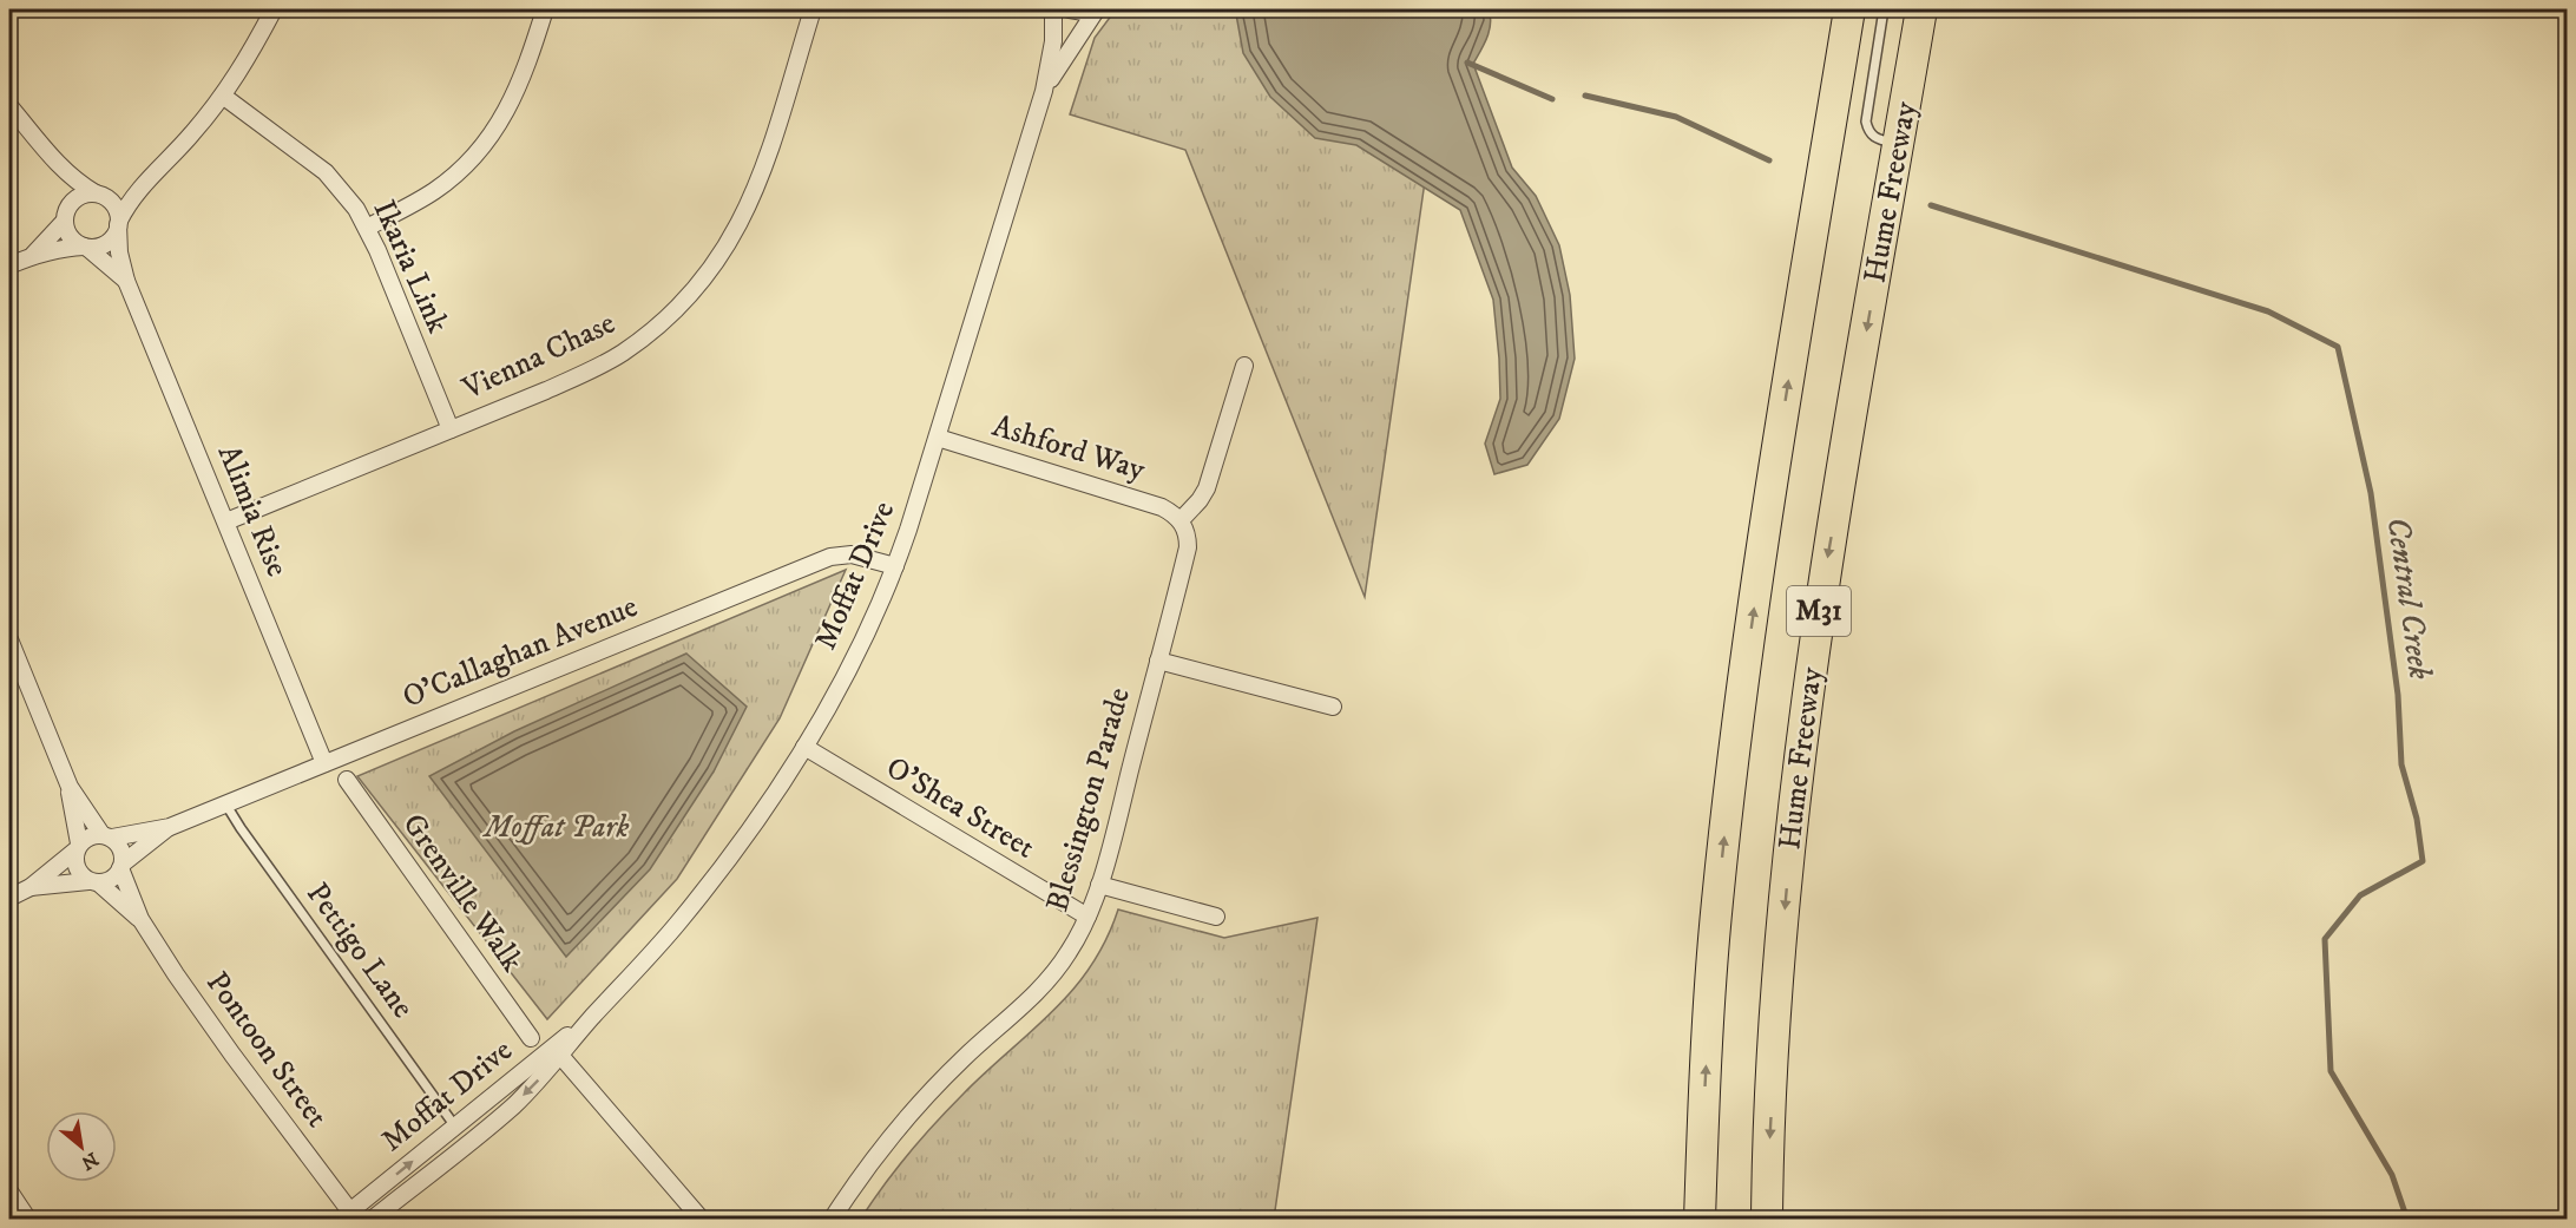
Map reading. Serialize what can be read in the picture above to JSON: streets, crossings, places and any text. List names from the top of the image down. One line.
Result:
{"streets":{"highway":["Hume Freeway","M31"],"street":["Ikaria Link","Vienna Chase","Ashford Way","Alimia Rise","Moffat Drive","O'Callaghan Avenue","Blessington Parade","O'Shea Street","Grenville Walk","Pontoon Street"],"lane":["Pettigo Lane"]},"crossings":[["Ikaria Link","Vienna Chase"],["Vienna Chase","Alimia Rise"],["Ashford Way","Moffat Drive"],["Ashford Way","Blessington Parade"],["Alimia Rise","O'Callaghan Avenue"],["Moffat Drive","O'Callaghan Avenue"],["Moffat Drive","O'Shea Street"],["Moffat Drive","Pettigo Lane"],["Moffat Drive","Pontoon Street"],["O'Callaghan Avenue","Pettigo Lane"],["O'Callaghan Avenue","Pontoon Street"],["Blessington Parade","O'Shea Street"]],"water":["Central Creek"],"parks":["Moffat Park"],"north":"bottom right"}
